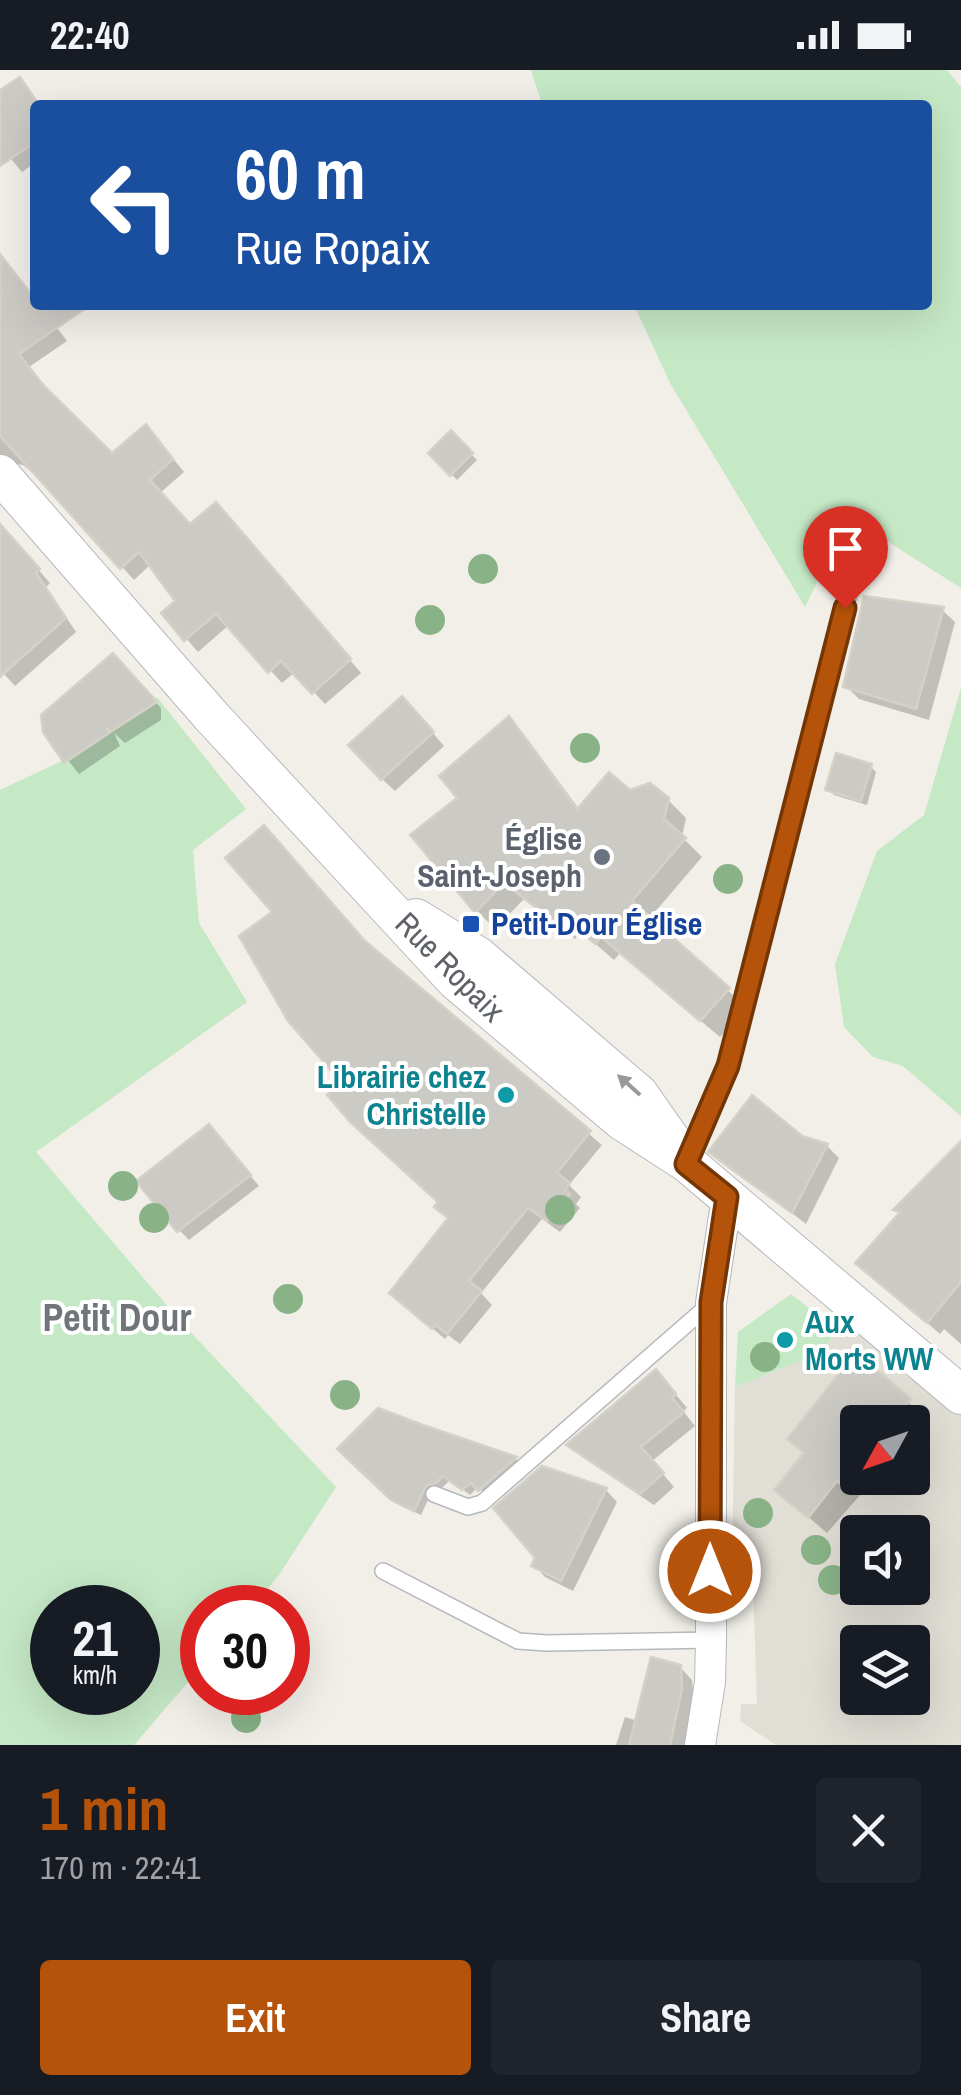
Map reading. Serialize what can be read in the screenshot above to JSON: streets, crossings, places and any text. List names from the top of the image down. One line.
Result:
{"streets":{"street":["Rue Ropaix"]},"districts":["Petit Dour"],"places":{"other":["Église Saint-Joseph","Librairie chez Christelle","Aux Morts WW"],"transit":["Petit-Dour Église"]},"north":"bottom left","page":{"status":"22:40","turn":["60 m","Rue Ropaix"],"speed":"21 km/h","limit":"30","heading":["1 min","170 m · 22:41"],"buttons":["Exit","Share"]}}
